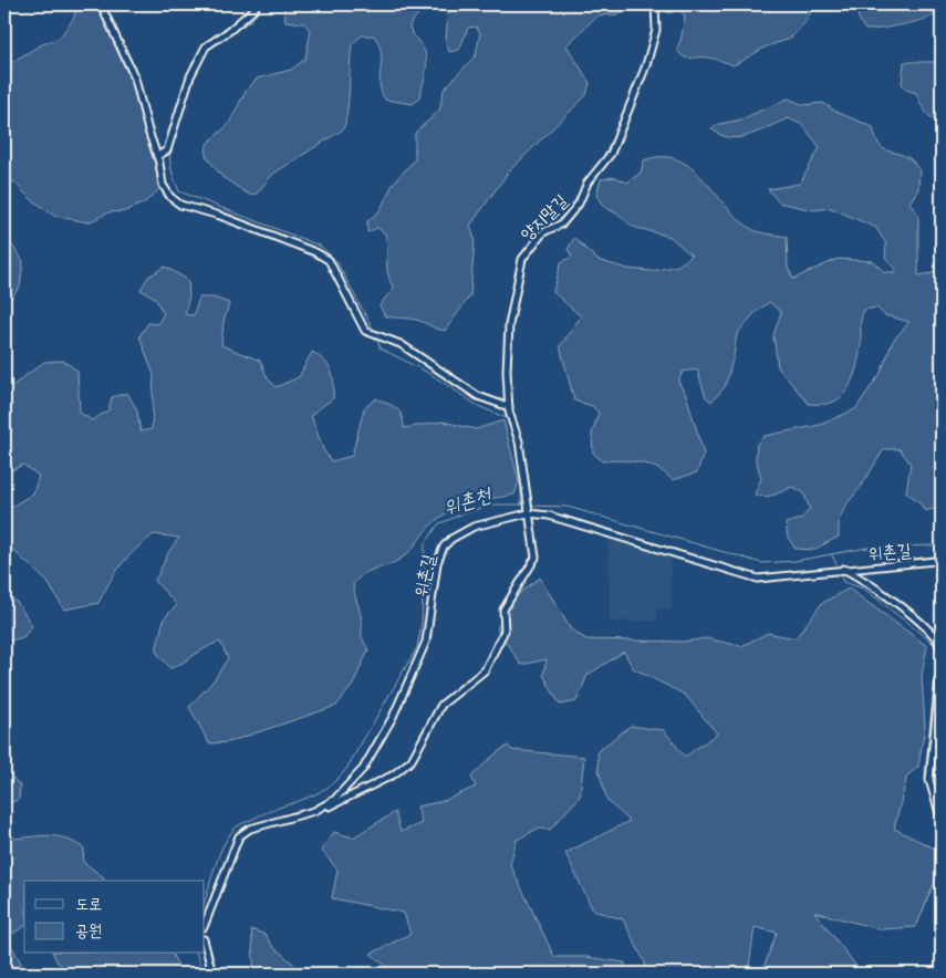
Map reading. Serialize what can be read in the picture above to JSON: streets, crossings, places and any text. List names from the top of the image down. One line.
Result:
{"streets":{"street":["양지말길","위촌길"]},"crossings":[["양지말길","위촌길"]],"water":["위촌천"],"legend":["도로","공원"]}
